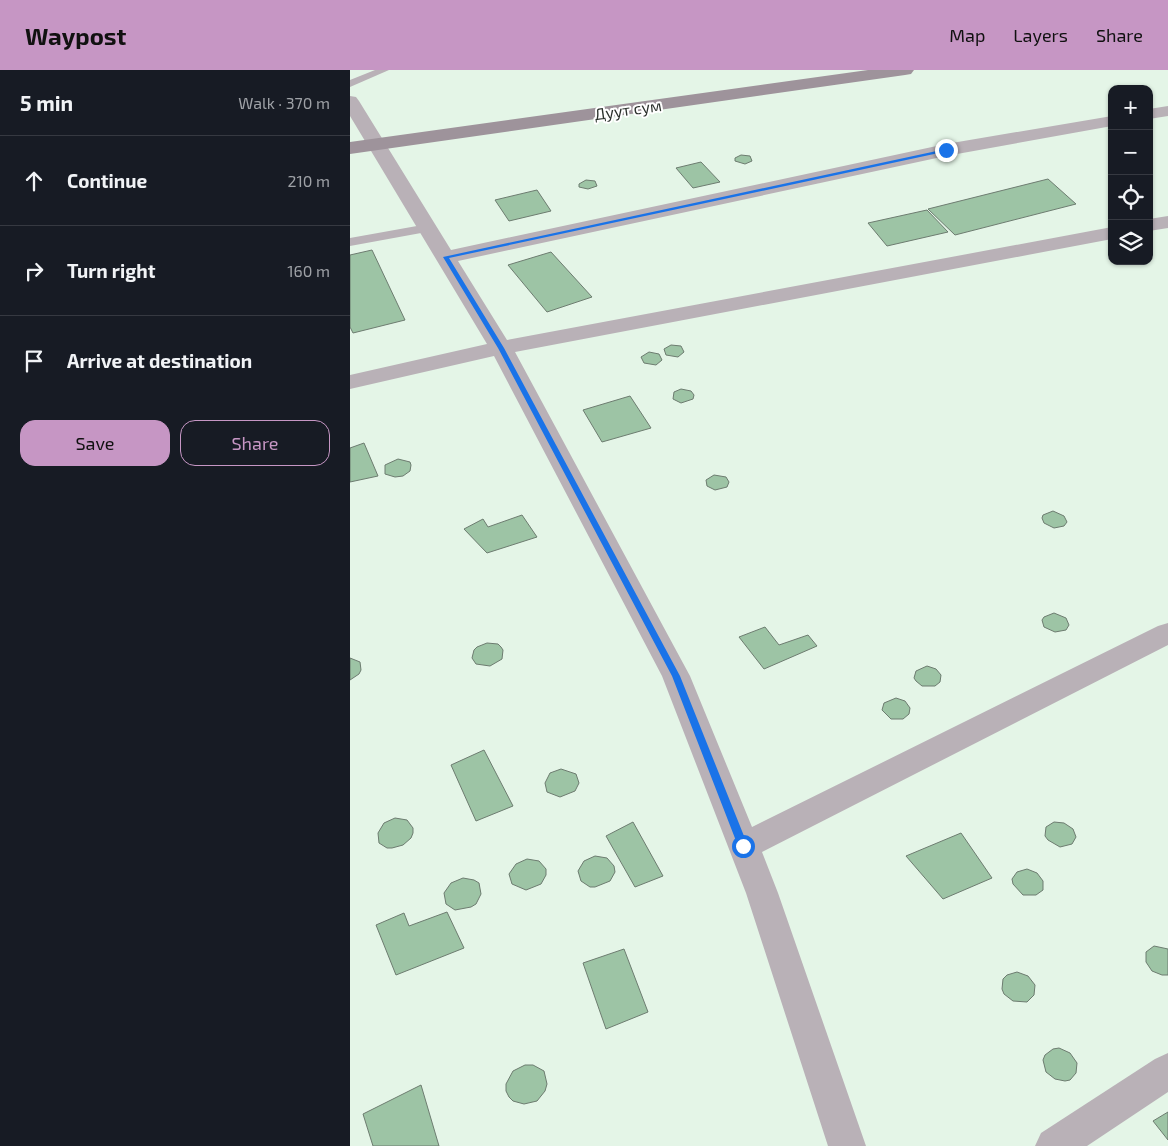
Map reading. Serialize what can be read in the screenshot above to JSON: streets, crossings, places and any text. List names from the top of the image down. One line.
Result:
{"streets":{"main road":["Дуут сум"]},"page":{"header":"Waypost","nav":["Map","Layers","Share"],"heading":["5 min","Walk · 370 m"],"map_buttons":["+","−"],"list":[["Continue","210 m"],["Turn right","160 m"],"Arrive at destination"],"buttons":["Save","Share"]}}
